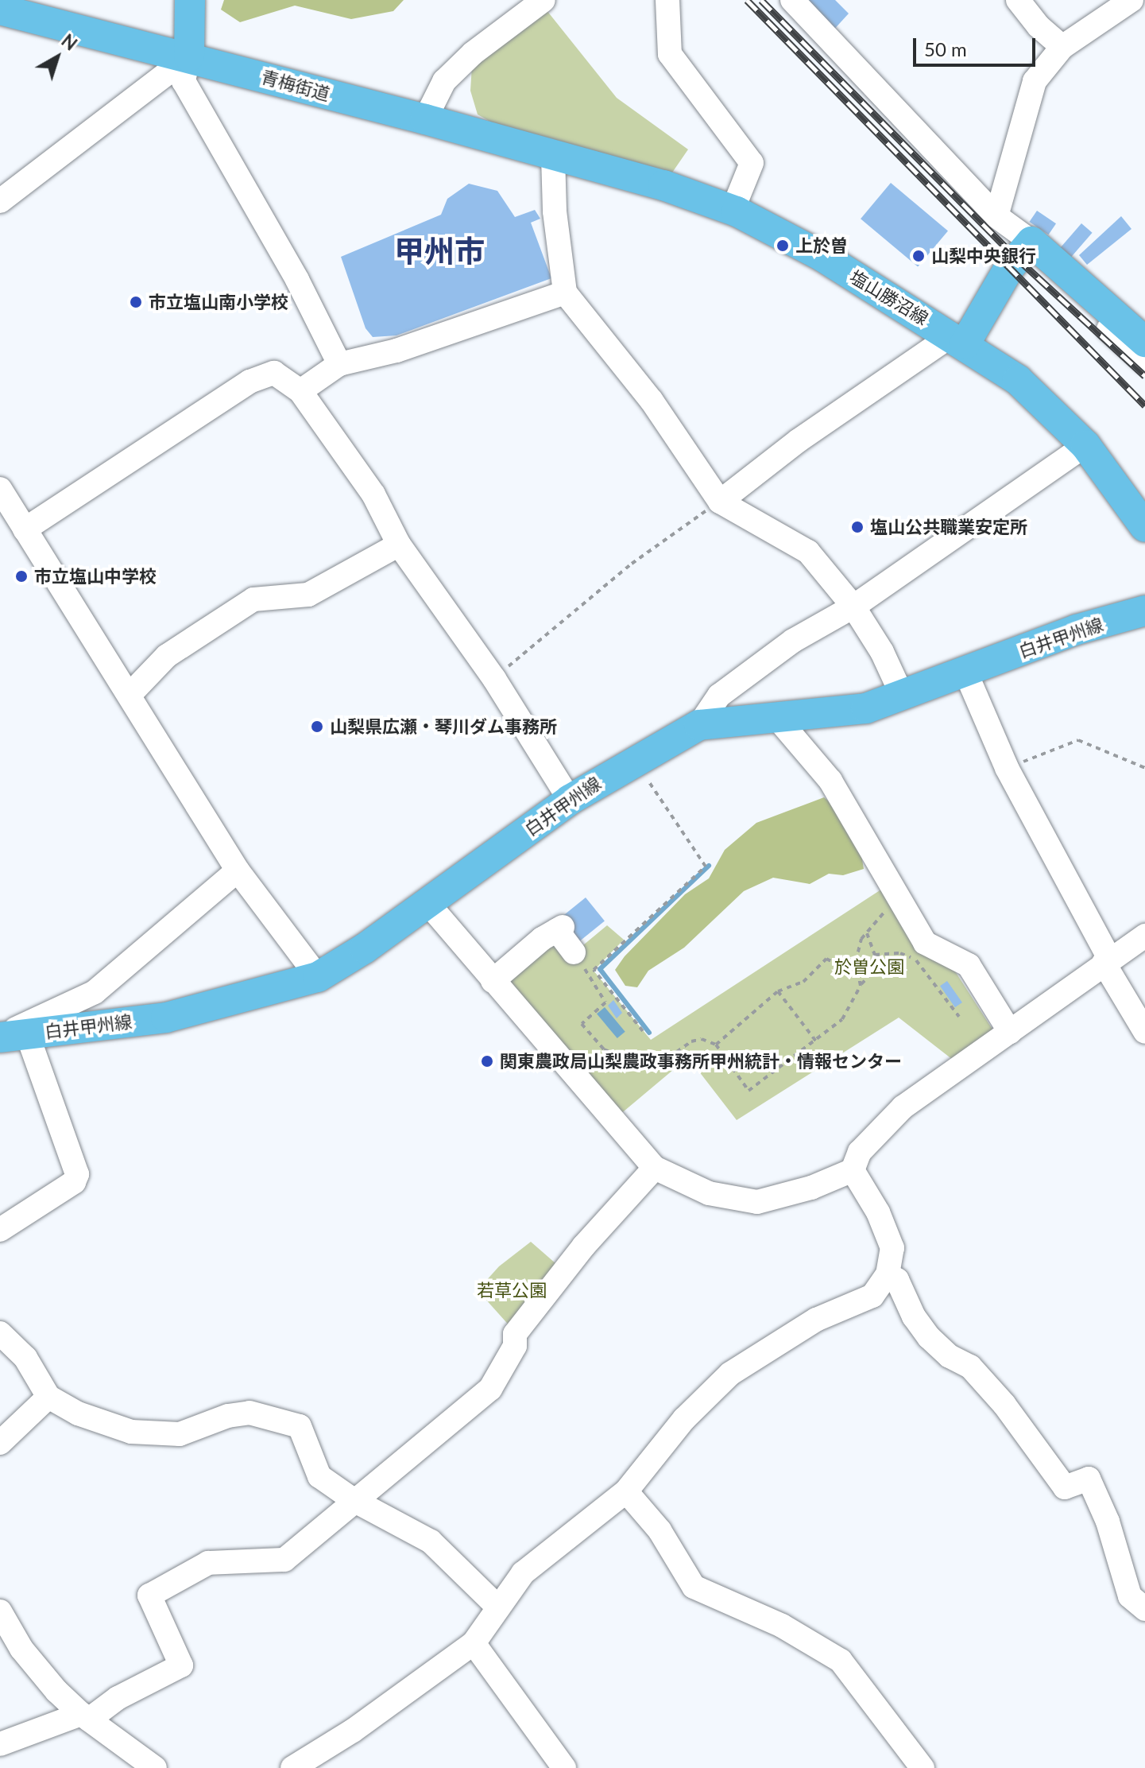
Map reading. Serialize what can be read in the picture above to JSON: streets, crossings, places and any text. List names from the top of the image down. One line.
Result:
{"streets":{"main road":["青梅街道","塩山勝沼線","白井甲州線"]},"crossings":[["青梅街道","塩山勝沼線"]],"districts":["甲州市"],"parks":["於曽公園","若草公園"],"places":["上於曽","山梨中央銀行","市立塩山南小学校","塩山公共職業安定所","市立塩山中学校","山梨県広瀬・琴川ダム事務所","関東農政局山梨農政事務所甲州統計・情報センター"],"scale_bar":"50 m","north":"top right"}
